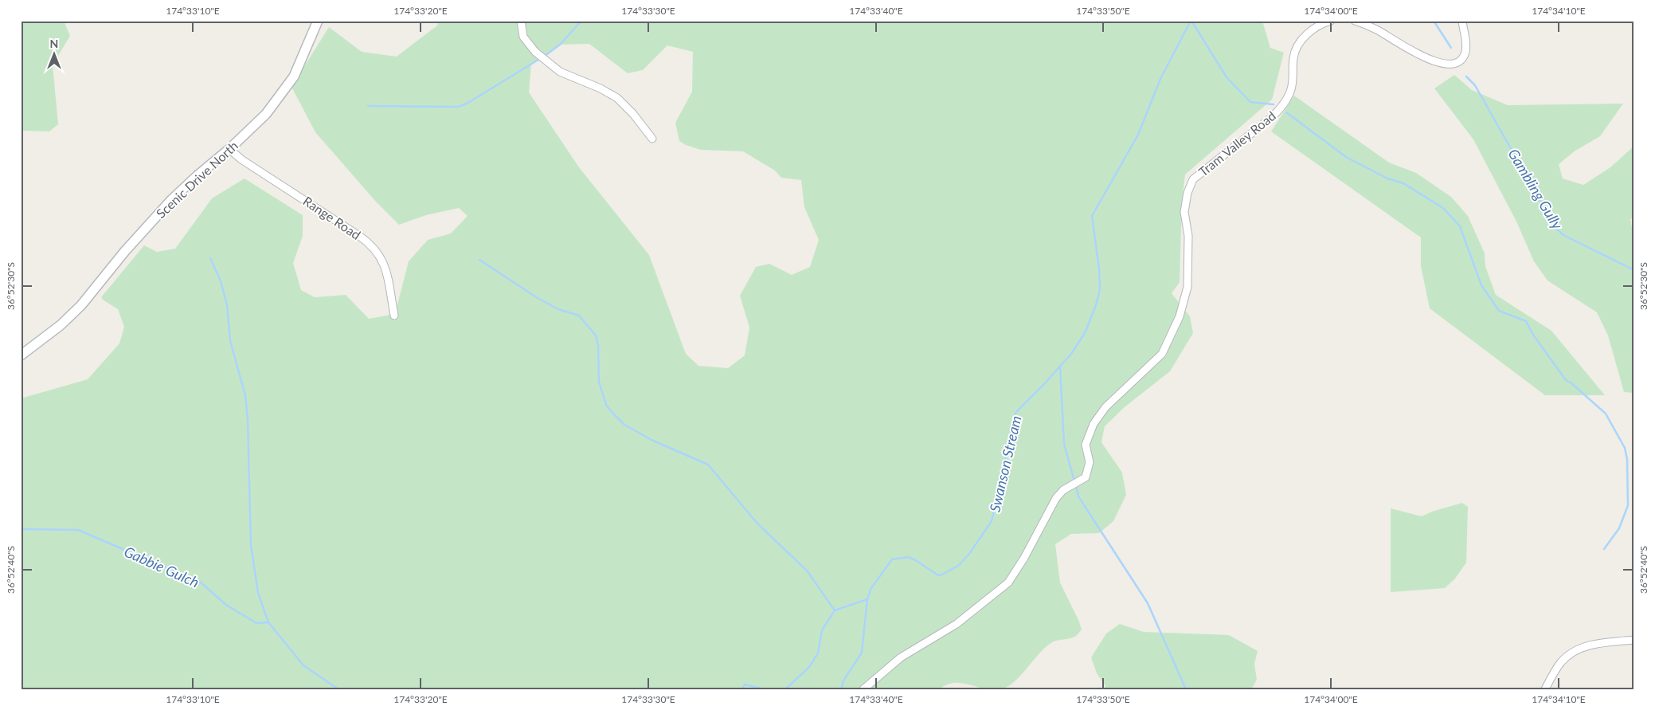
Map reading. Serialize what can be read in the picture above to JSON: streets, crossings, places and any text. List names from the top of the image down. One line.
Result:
{"streets":{"main road":["Scenic Drive North"],"street":["Tram Valley Road","Range Road"]},"crossings":[["Scenic Drive North","Range Road"]],"water":["Gambling Gully","Swanson Stream","Gabbie Gulch"],"north":"top","coordinates":["174°33'10\"E","174°33'20\"E","174°33'30\"E","174°33'40\"E","174°33'50\"E","174°34'00\"E","174°34'10\"E","36°52'30\"S","36°52'40\"S"]}
